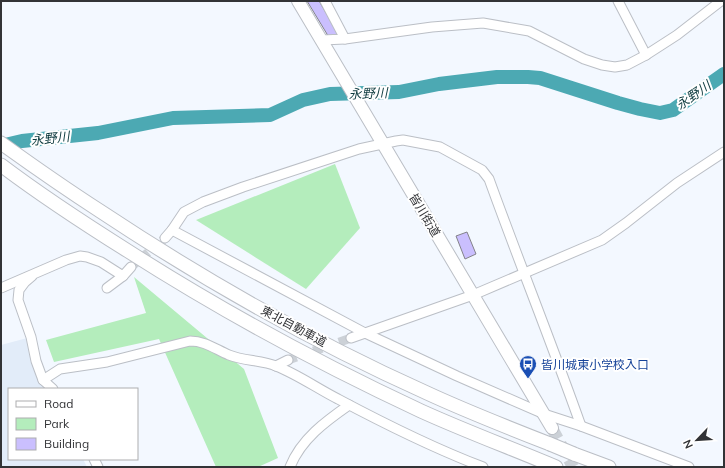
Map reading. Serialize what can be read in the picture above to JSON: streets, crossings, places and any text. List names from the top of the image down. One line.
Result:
{"streets":{"highway":["東北自動車道"],"main road":["皆川街道"]},"water":["永野川"],"places":{"bus stop":["皆川城東小学校入口"]},"legend":["Road","Park","Building"],"north":"bottom left"}
